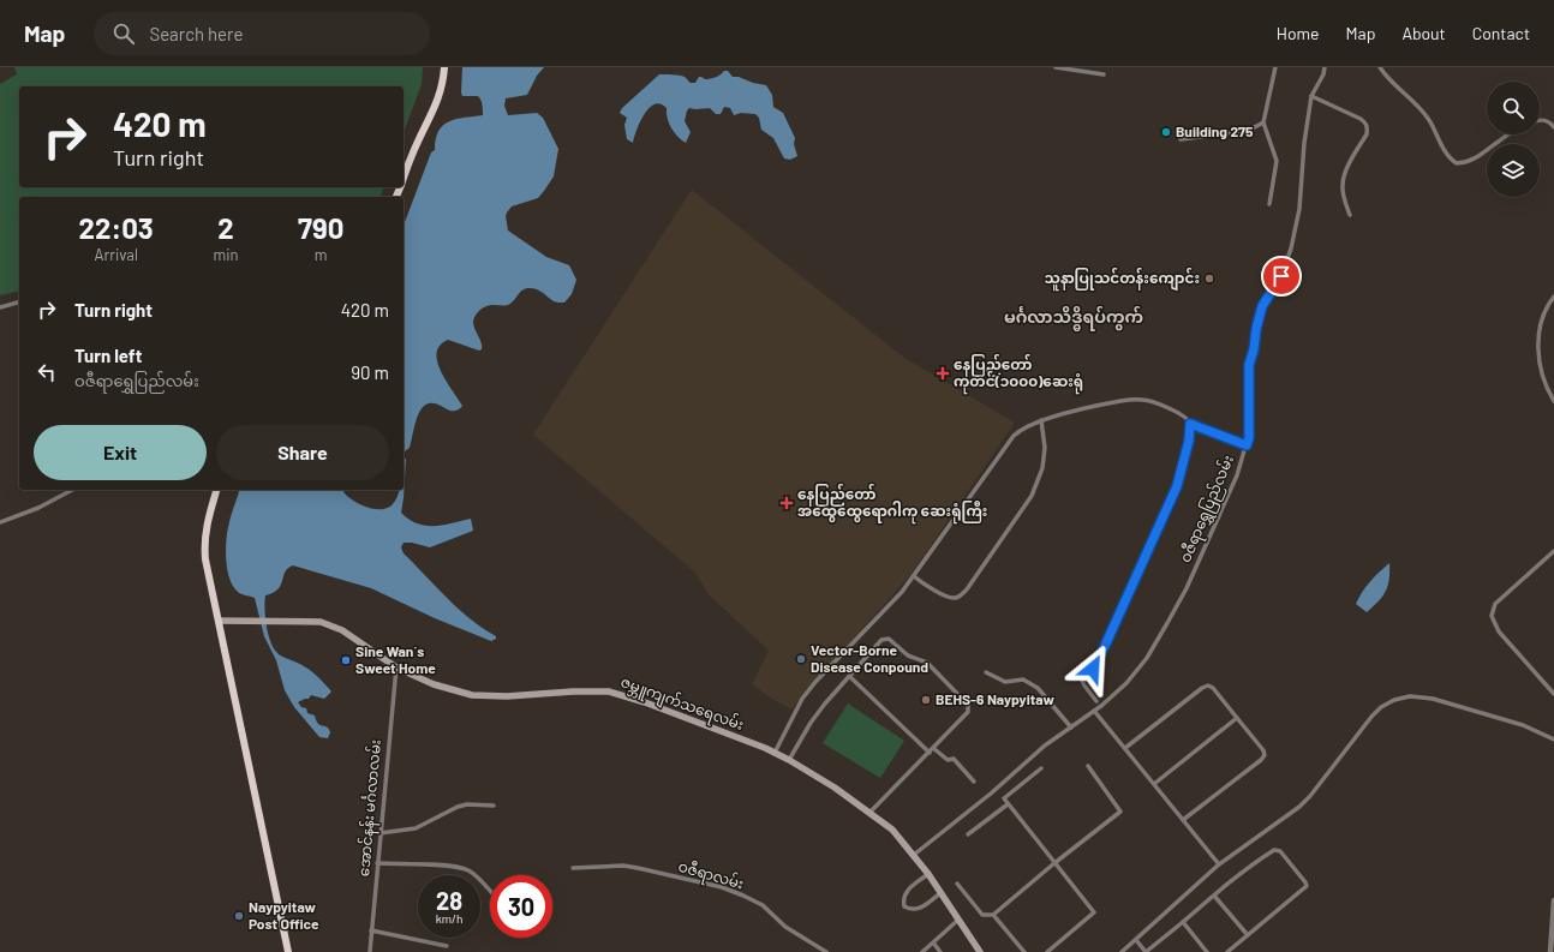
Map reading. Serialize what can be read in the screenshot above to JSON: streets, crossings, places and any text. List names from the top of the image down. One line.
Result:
{"streets":{"main road":["ဇမ္ဘူကျက်သရေလမ်း"],"street":["ဝဇီရာရွှေပြည်လမ်း","အောင်နန်း မင်္ဂလာလမ်း","ဝဇီရာလမ်း"]},"crossings":[["ဝဇီရာရွှေပြည်လမ်း","ဇမ္ဘူကျက်သရေလမ်း"],["ဇမ္ဘူကျက်သရေလမ်း","အောင်နန်း မင်္ဂလာလမ်း"]],"districts":["မင်္ဂလာသိဒ္ဓိရပ်ကွက်"],"places":{"other":["Building 275","သူနာပြုသင်တန်းကျောင်း","Vector-Borne Disease Conpound","Sine Wan´s Sweet Home","BEHS-6 Naypyitaw","Naypyitaw Post Office"],"health":["နေပြည်တော် ကုတင်(၁၀၀၀)ဆေးရုံ","နေပြည်တော် အထွေထွေရောဂါကု ဆေးရုံကြီး"]},"page":{"header":"Map","search":"Search here","nav":["Home","Map","About","Contact"],"turn":["420 m","Turn right"],"eta":["22:03","Arrival","2","min","790","m"],"list":[{"name":"Turn right","value":"420 m"},{"name":"Turn left","note":"ဝဇီရာရွှေပြည်လမ်း","value":"90 m"}],"buttons":["Exit","Share"],"speed":"28 km/h","limit":"30"}}
